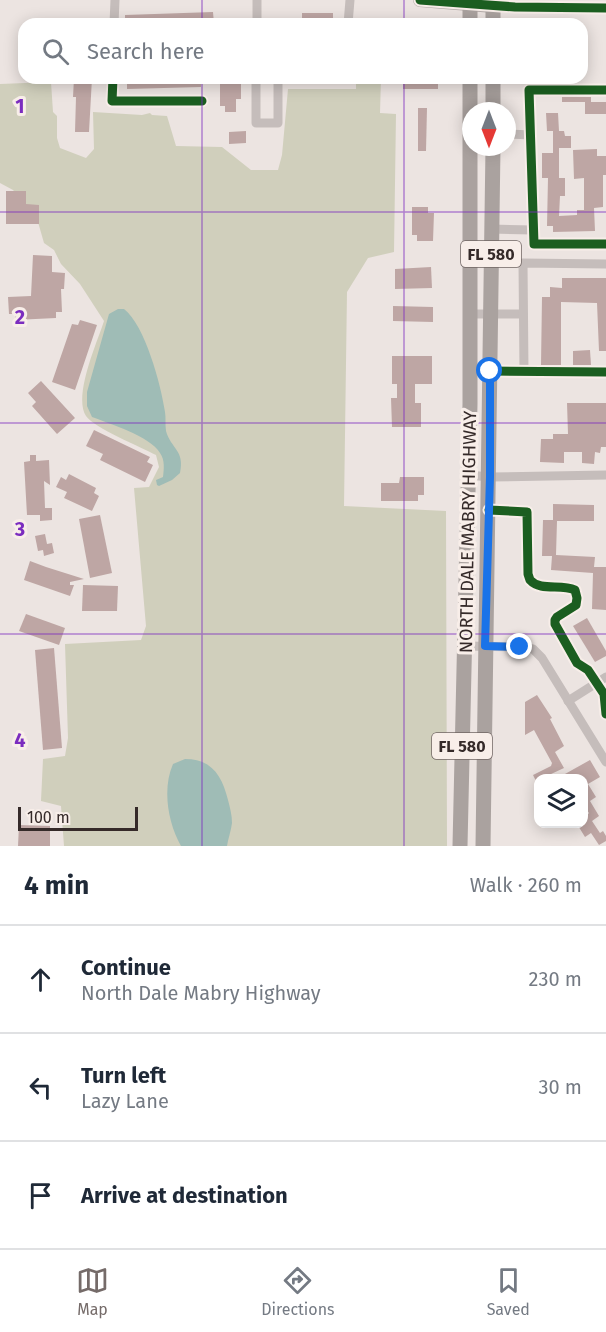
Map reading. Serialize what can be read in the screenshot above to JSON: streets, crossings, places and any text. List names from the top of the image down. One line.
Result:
{"streets":{"main road":["FL 580","NORTH DALE MABRY HIGHWAY"]},"scale_bar":"100 m","north":"bottom","page":{"search":"Search here","scale":"100 m","heading":["4 min","Walk · 260 m"],"list":[["Continue","North Dale Mabry Highway","230 m"],["Turn left","Lazy Lane","30 m"],"Arrive at destination"],"nav":["Map","Directions","Saved"]},"grid":{"rows":["1","2","3","4"]}}
